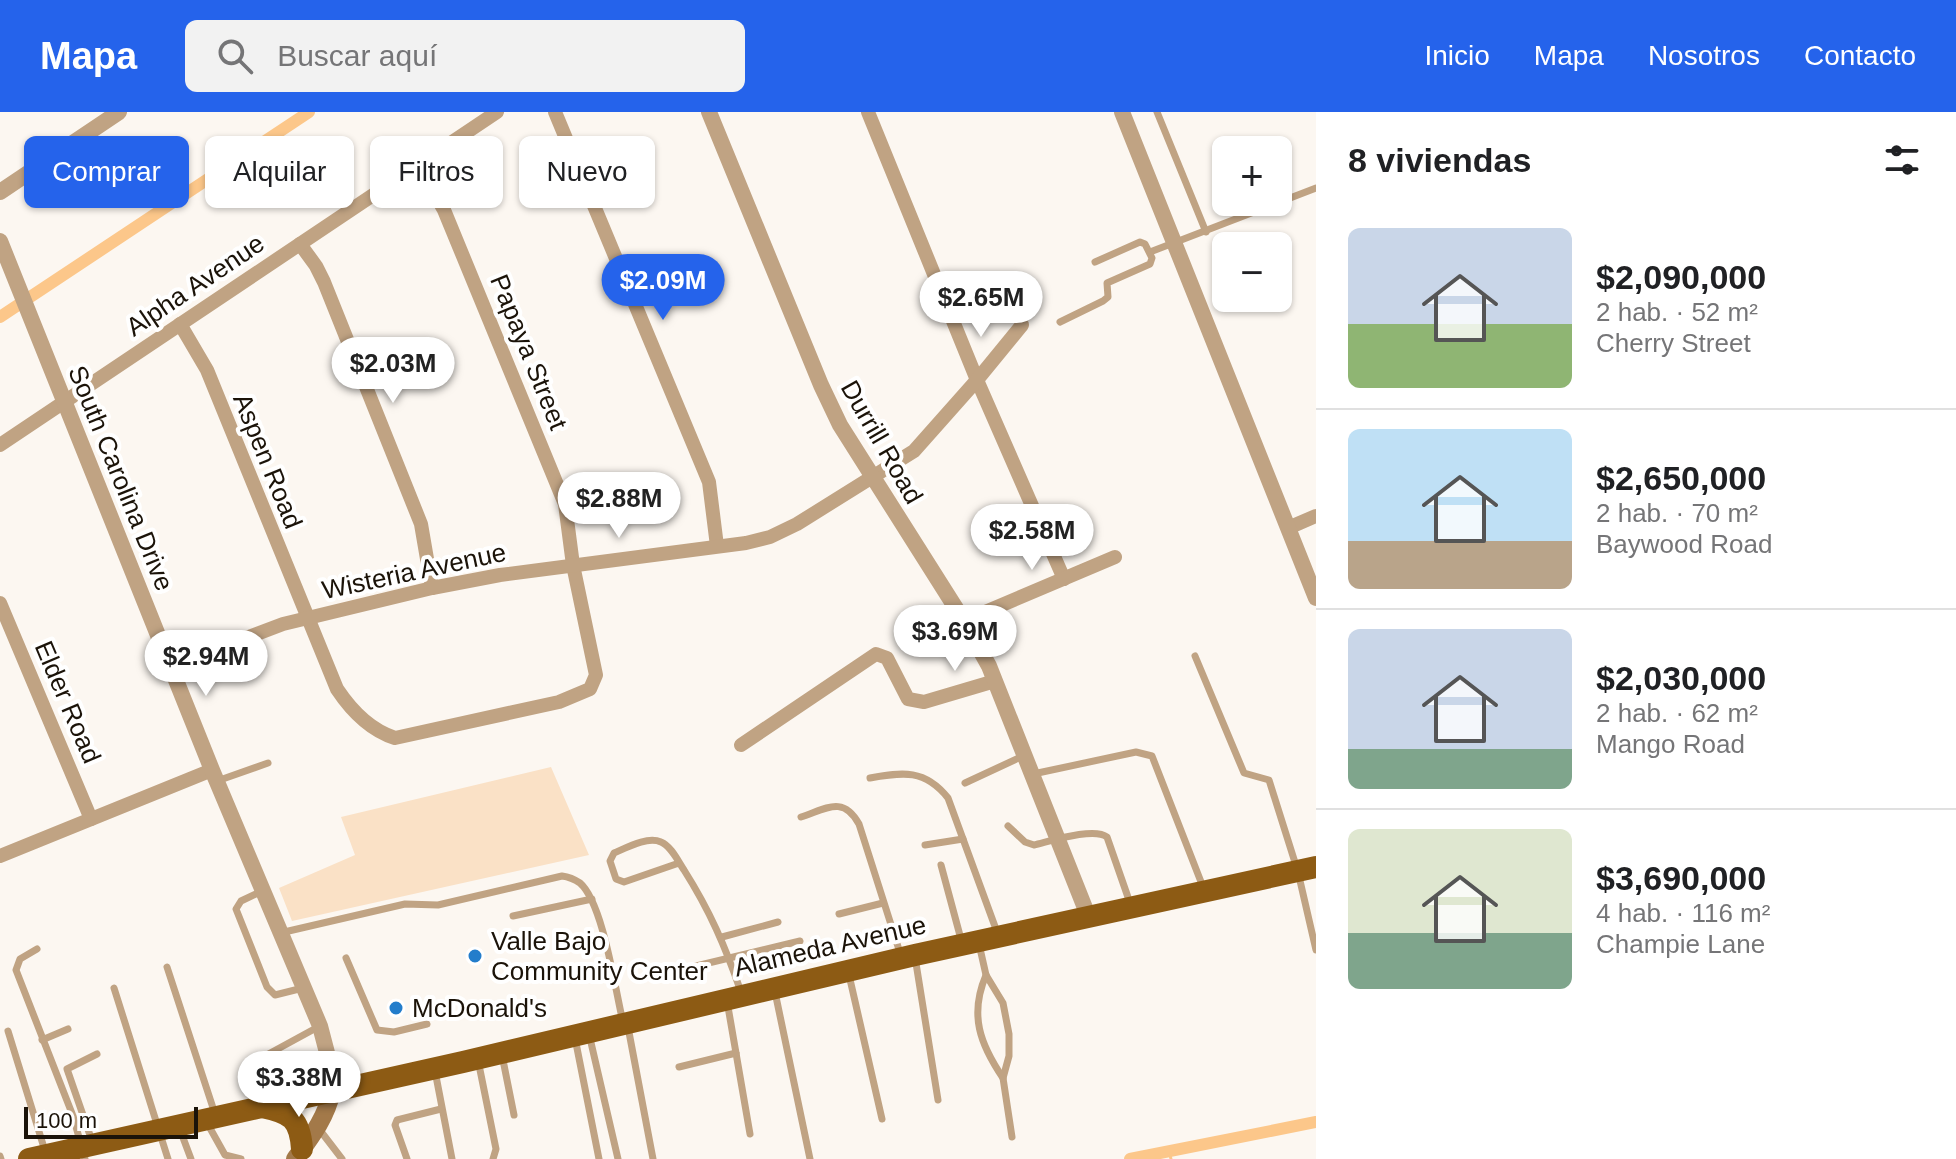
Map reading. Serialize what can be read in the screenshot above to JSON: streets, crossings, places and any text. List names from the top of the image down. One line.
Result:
{"streets":{"main road":["Alameda Avenue"],"street":["Alpha Avenue","Papaya Street","Durrill Road","Aspen Road","South Carolina Drive","Wisteria Avenue","Elder Road"]},"crossings":[["Alpha Avenue","Aspen Road"],["Alpha Avenue","South Carolina Drive"],["Papaya Street","Aspen Road"],["Papaya Street","Wisteria Avenue"],["Durrill Road","Wisteria Avenue"],["Durrill Road","Alameda Avenue"],["Aspen Road","Wisteria Avenue"],["South Carolina Drive","Wisteria Avenue"],["South Carolina Drive","Alameda Avenue"]],"places":["Valle Bajo Community Center","McDonald's"],"scale_bar":"100 m","page":{"header":"Mapa","search":"Buscar aquí","nav":["Inicio","Mapa","Nosotros","Contacto"],"heading":"8 viviendas","map_buttons":["+","−"],"chip":["Comprar","Alquilar","Filtros","Nuevo"],"list":[{"name":"$2,090,000","note":"2 hab. · 52 m² · Cherry Street"},{"name":"$2,650,000","note":"2 hab. · 70 m² · Baywood Road"},{"name":"$2,030,000","note":"2 hab. · 62 m² · Mango Road"},{"name":"$3,690,000","note":"4 hab. · 116 m² · Champie Lane"}],"price":["$2.09M","$2.65M","$2.03M","$2.88M","$2.58M","$3.69M","$2.94M","$3.38M"],"scale":"100 m"}}
